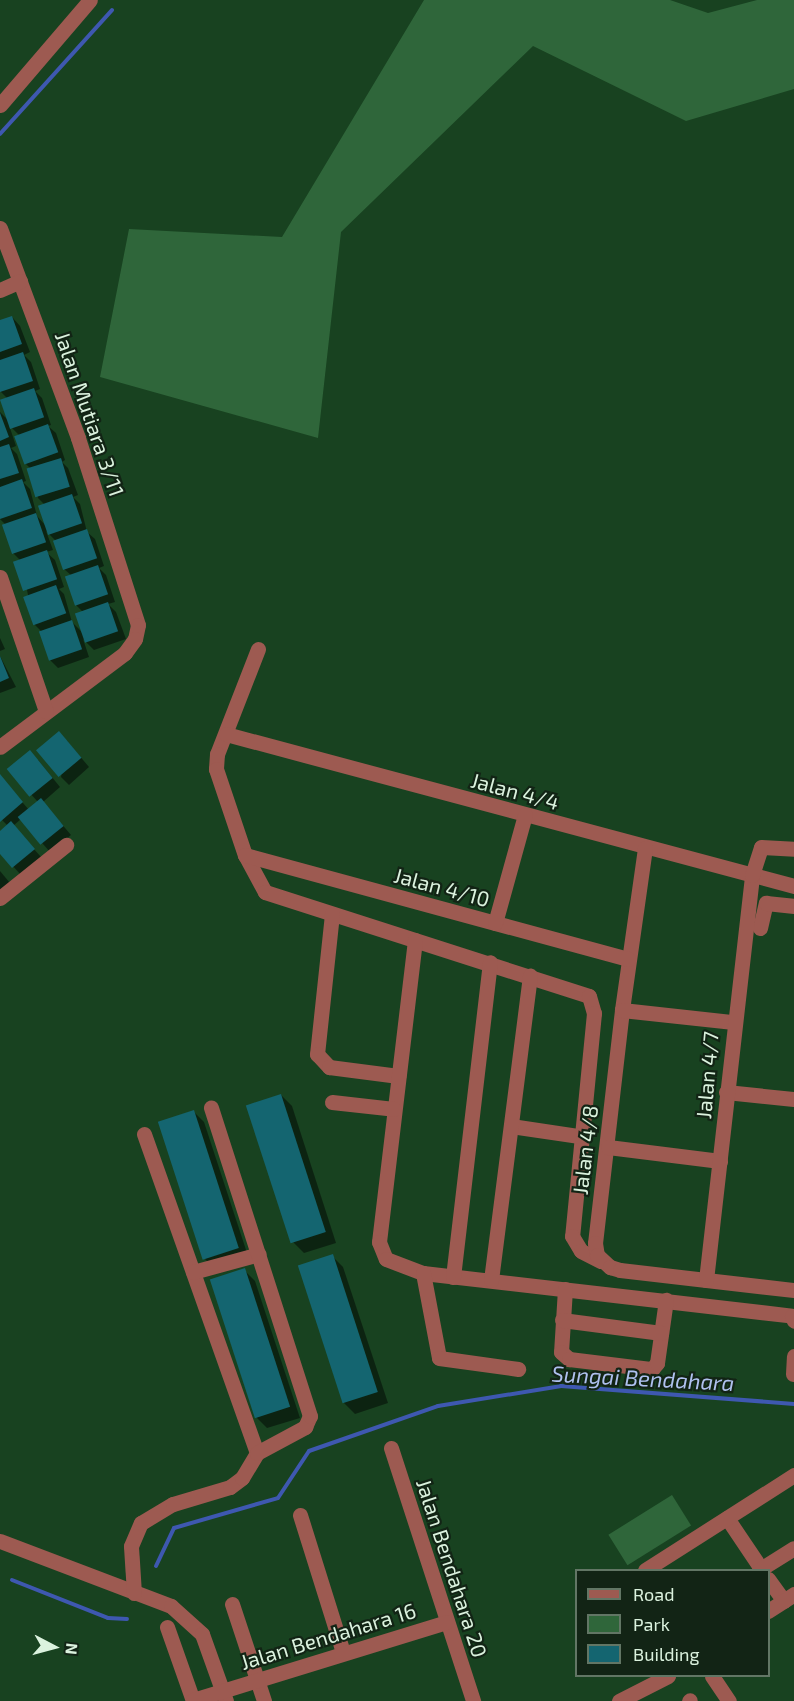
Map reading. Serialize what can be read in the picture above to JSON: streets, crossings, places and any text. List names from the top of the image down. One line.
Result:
{"streets":{"street":["Jalan Mutiara 3/11","Jalan 4/4","Jalan 4/10","Jalan 4/7","Jalan 4/8","Jalan Bendahara 20","Jalan Bendahara 16"]},"crossings":[["Jalan 4/4","Jalan 4/7"],["Jalan 4/4","Jalan 4/8"],["Jalan 4/10","Jalan 4/8"],["Jalan Bendahara 20","Jalan Bendahara 16"]],"water":["Sungai Bendahara"],"legend":["Road","Park","Building"],"north":"right"}
